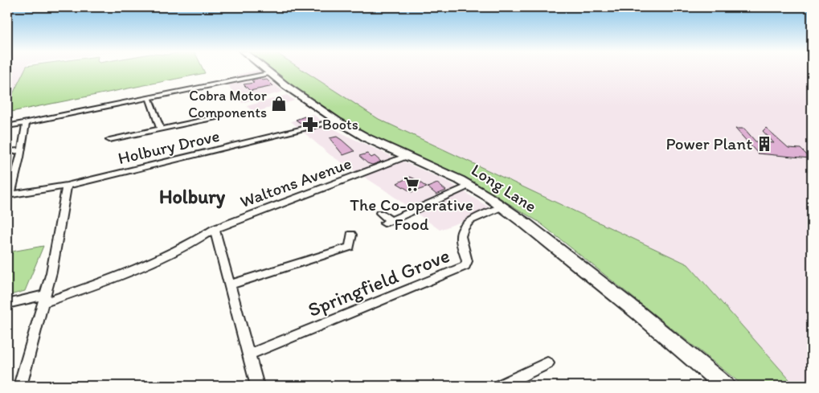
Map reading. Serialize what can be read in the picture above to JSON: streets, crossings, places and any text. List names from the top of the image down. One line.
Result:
{"streets":{"main road":["Long Lane"],"street":["Holbury Drove","Waltons Avenue","Springfield Grove"]},"crossings":[["Holbury Drove","Long Lane"],["Waltons Avenue","Long Lane"],["Long Lane","Springfield Grove"]],"districts":["Holbury"],"places":{"shop":["Cobra Motor Components"],"pharmacy":["Boots"],"building":["Power Plant"],"supermarket":["The Co-operative Food"]}}
